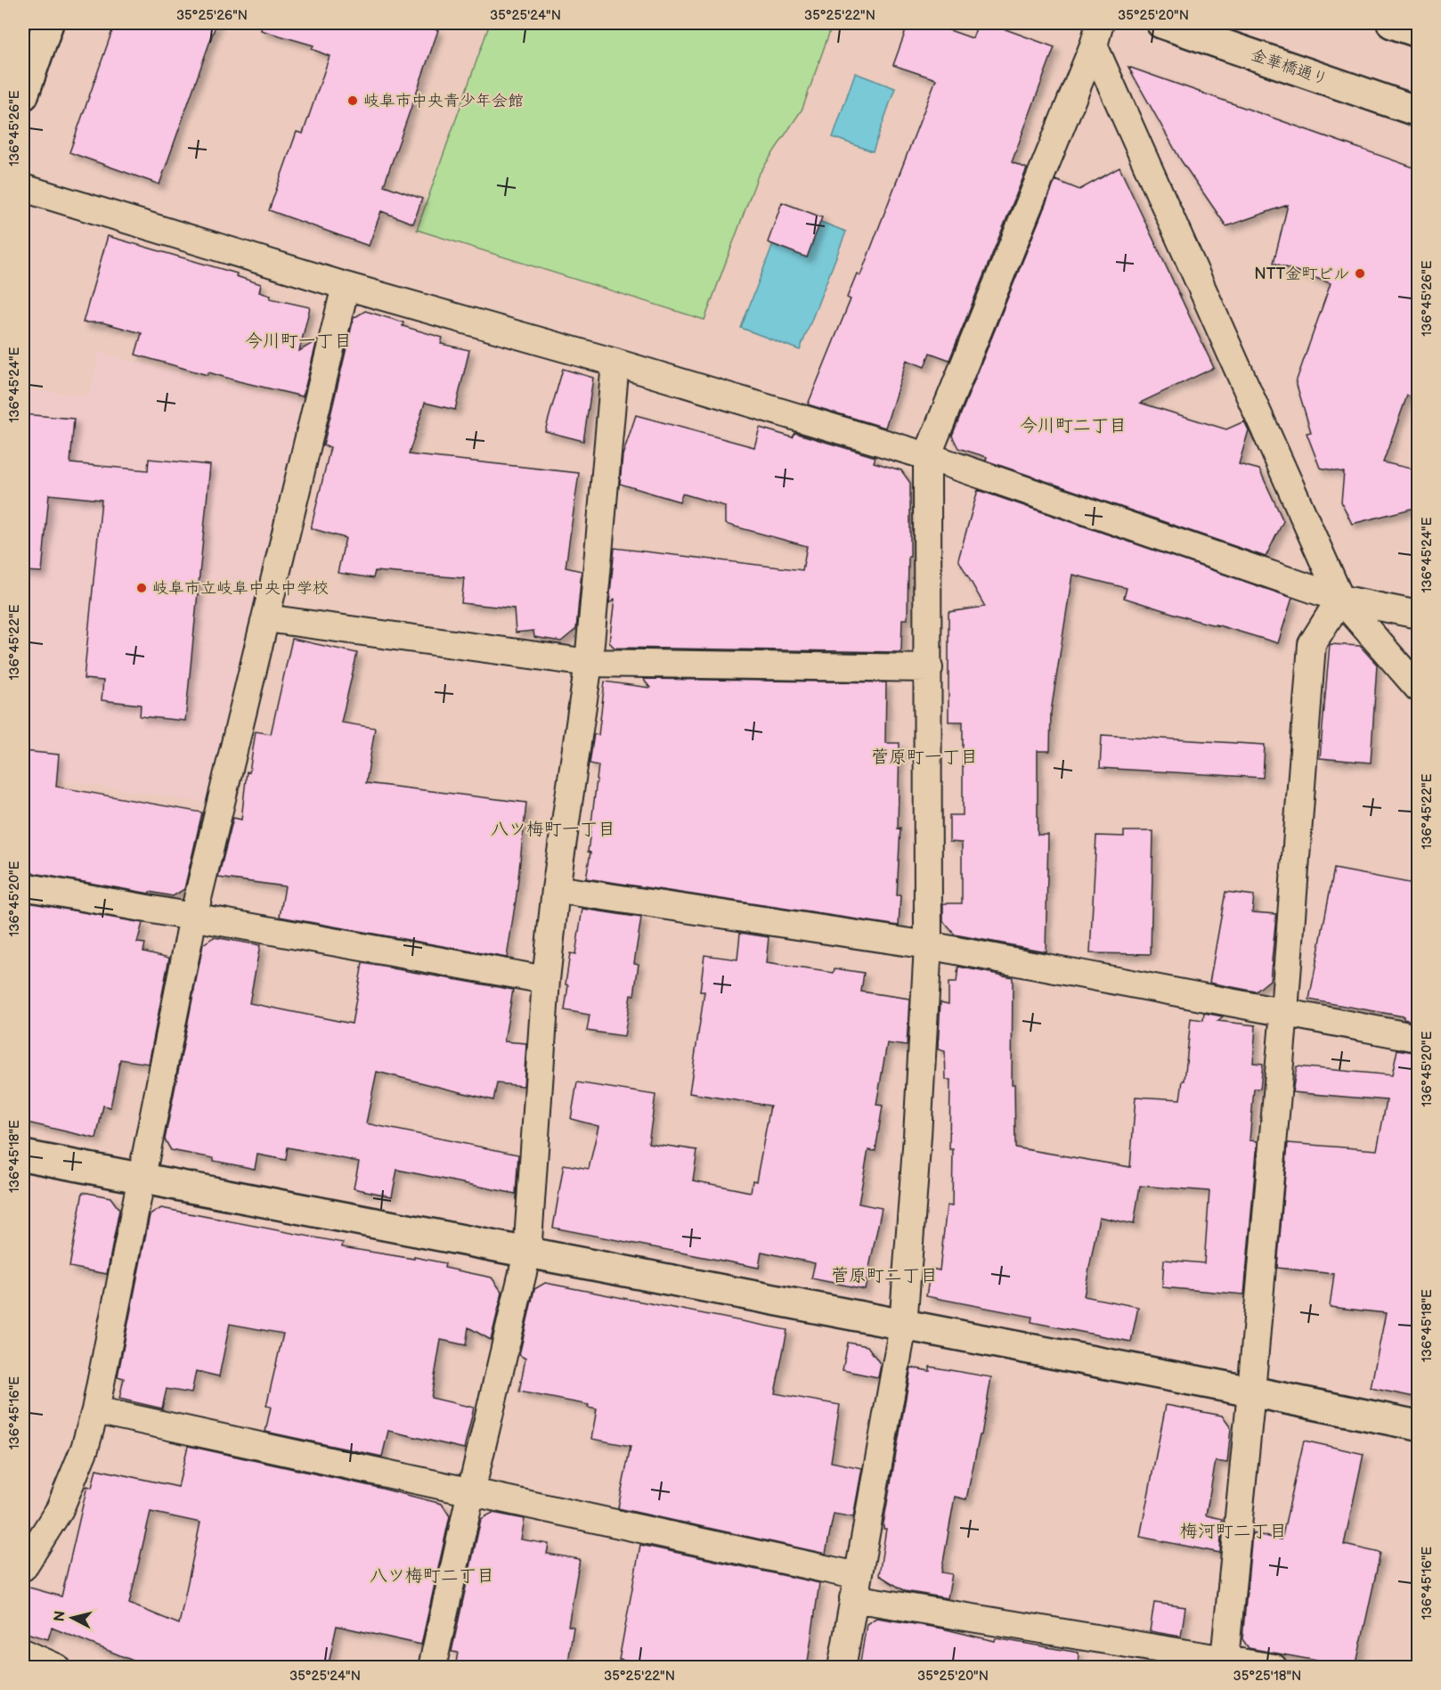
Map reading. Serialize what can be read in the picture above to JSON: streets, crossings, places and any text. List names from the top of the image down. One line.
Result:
{"streets":{"street":["金華橋通り"]},"districts":["今川町一丁目","今川町二丁目","菅原町一丁目","八ツ梅町一丁目","菅原町二丁目","梅河町二丁目","八ツ梅町二丁目"],"places":["岐阜市中央青少年会館","NTT金町ビル","岐阜市立岐阜中央中学校"],"north":"left","coordinates":["35°25'26\"N","35°25'24\"N","35°25'22\"N","35°25'20\"N","136°45'26\"E","136°45'24\"E","136°45'22\"E","136°45'20\"E","136°45'18\"E","136°45'16\"E","35°25'18\"N"]}
